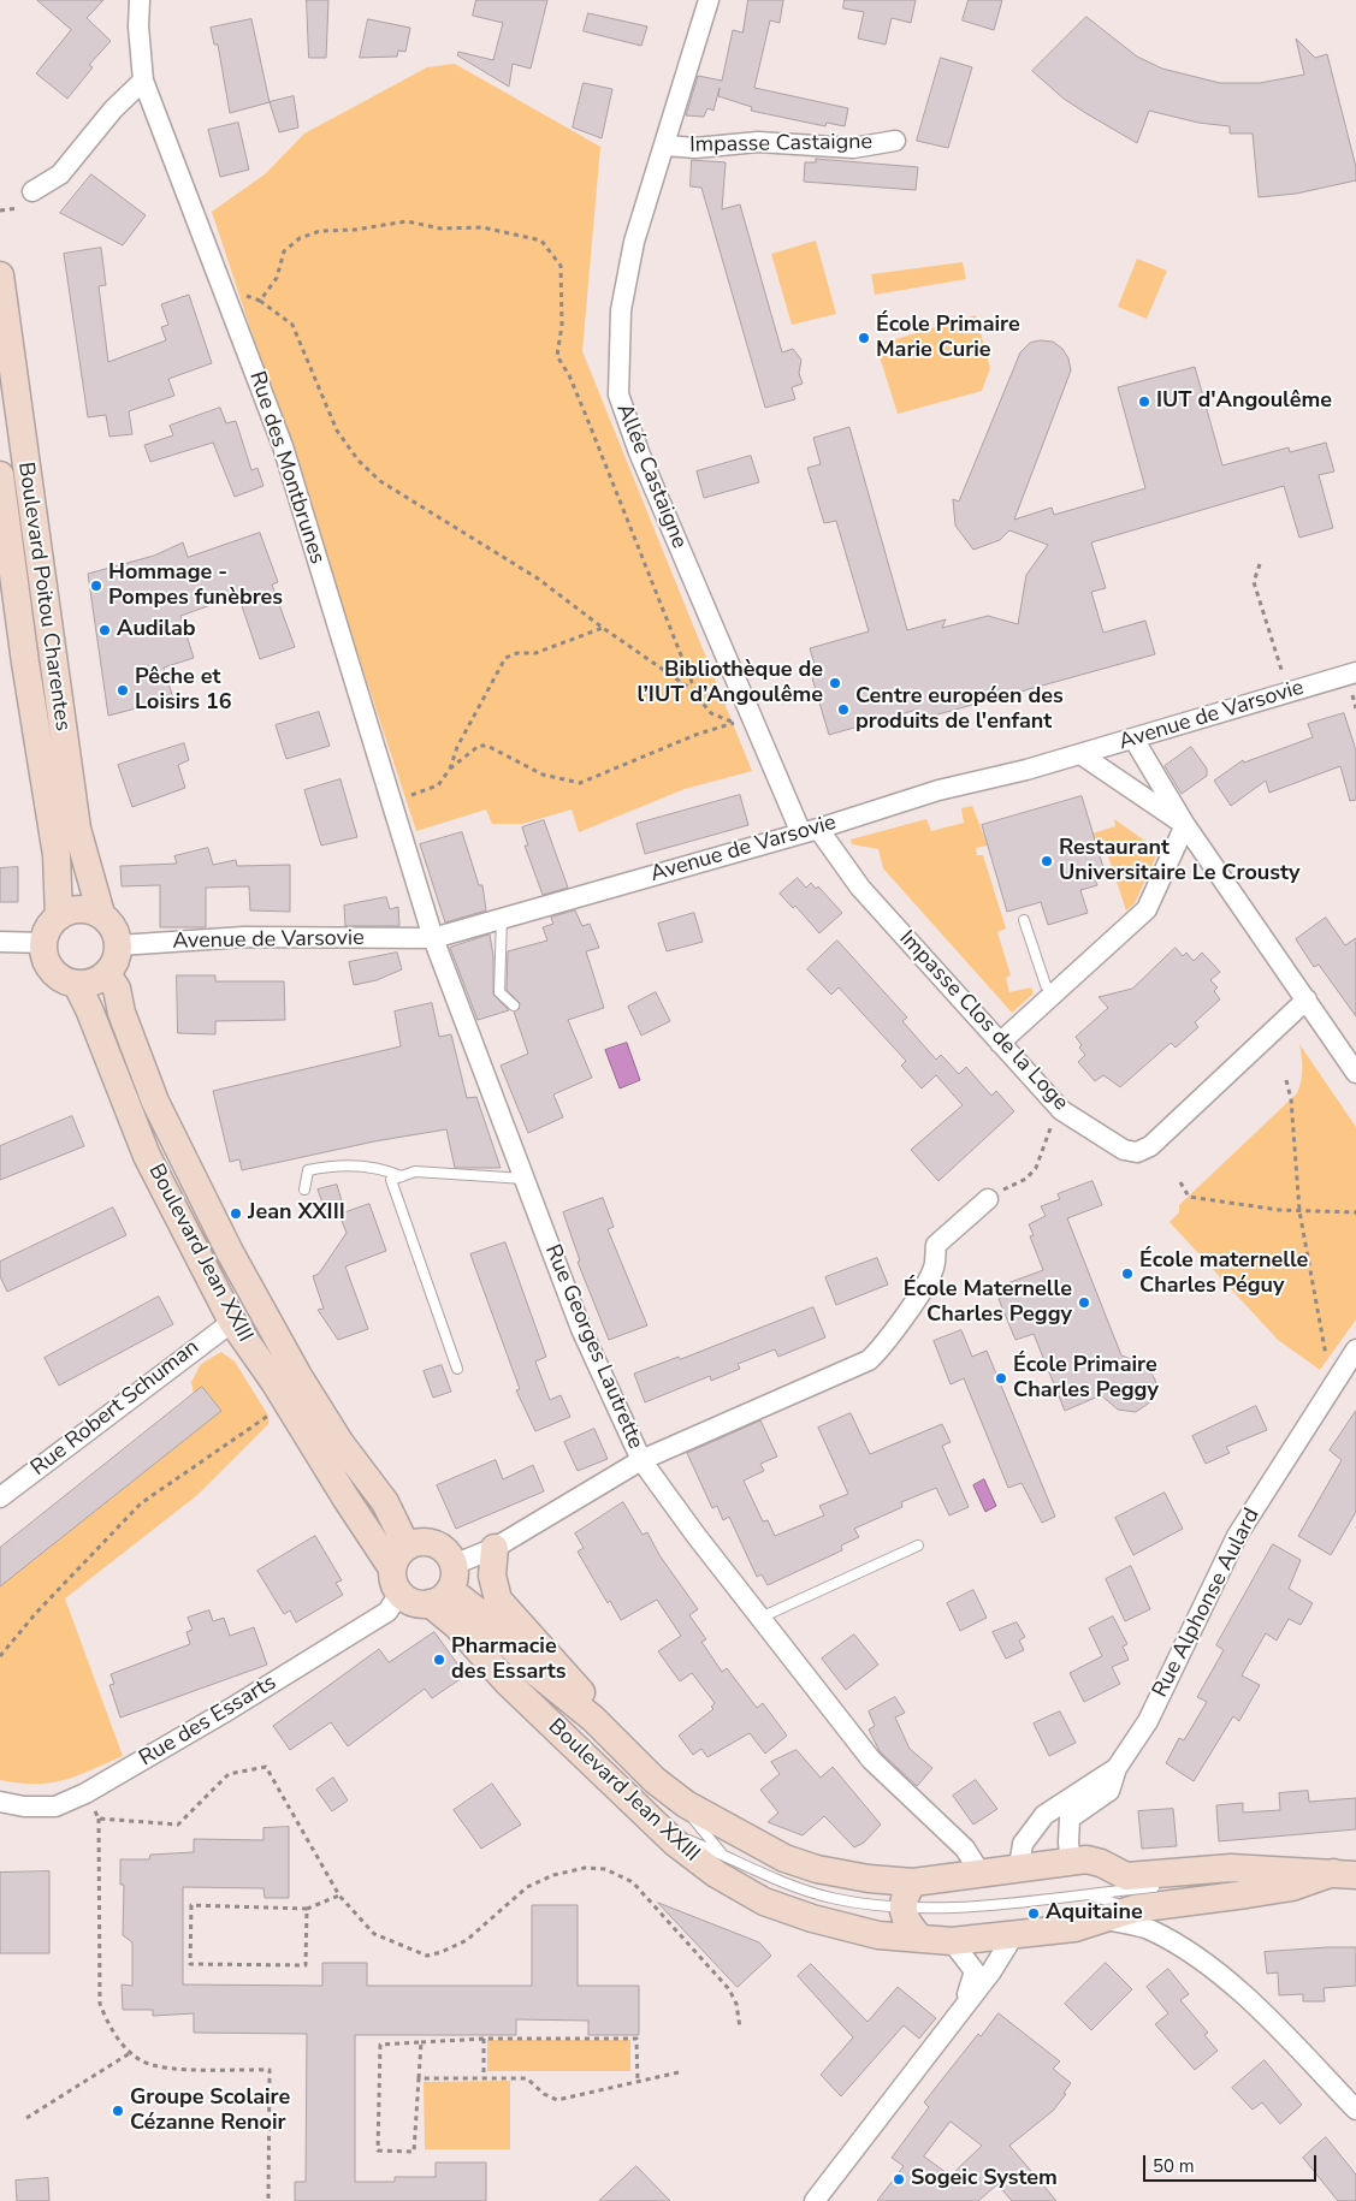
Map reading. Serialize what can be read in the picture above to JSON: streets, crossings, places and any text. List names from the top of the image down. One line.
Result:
{"streets":{"main road":["Boulevard Poitou Charentes","Boulevard Jean XXIII"],"street":["Impasse Castaigne","Rue des Montbrunes","Allée Castaigne","Avenue de Varsovie","Impasse Clos de la Loge","Rue Georges Lautrette","Rue Robert Schuman","Rue Alphonse Aulard","Rue des Essarts"]},"crossings":[["Impasse Castaigne","Allée Castaigne"],["Rue des Montbrunes","Avenue de Varsovie"],["Rue des Montbrunes","Rue Georges Lautrette"],["Allée Castaigne","Avenue de Varsovie"],["Allée Castaigne","Impasse Clos de la Loge"],["Boulevard Poitou Charentes","Avenue de Varsovie"],["Boulevard Poitou Charentes","Boulevard Jean XXIII"],["Avenue de Varsovie","Impasse Clos de la Loge"],["Avenue de Varsovie","Boulevard Jean XXIII"],["Avenue de Varsovie","Rue Georges Lautrette"],["Boulevard Jean XXIII","Rue Georges Lautrette"],["Boulevard Jean XXIII","Rue Robert Schuman"],["Boulevard Jean XXIII","Rue Alphonse Aulard"],["Boulevard Jean XXIII","Rue des Essarts"]],"places":["École Primaire Marie Curie","IUT d'Angoulême","Hommage - Pompes funèbres","Audilab","Bibliothèque de l’IUT d’Angoulême","Pêche et Loisirs 16","Centre européen des produits de l'enfant","Restaurant Universitaire Le Crousty","Jean XXIII","École maternelle Charles Péguy","École Maternelle Charles Peggy","École Primaire Charles Peggy","Pharmacie des Essarts","Aquitaine","Groupe Scolaire Cézanne Renoir","Sogeic System"],"scale_bar":"50 m"}
